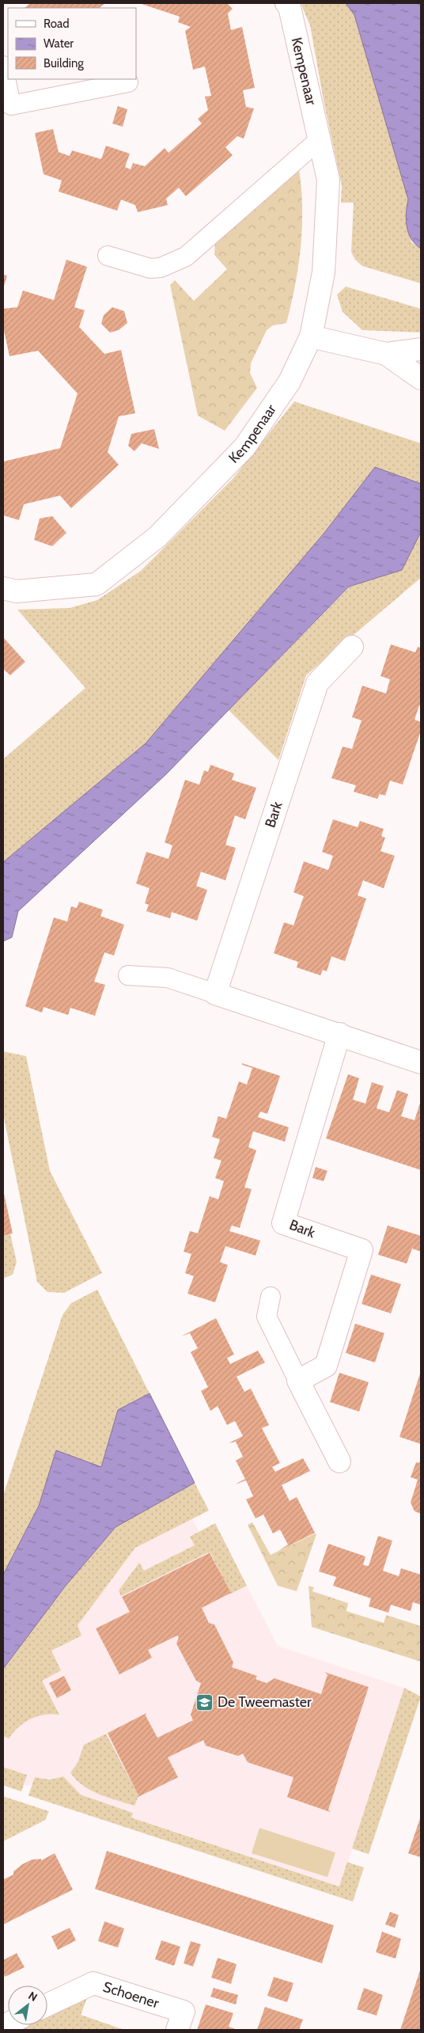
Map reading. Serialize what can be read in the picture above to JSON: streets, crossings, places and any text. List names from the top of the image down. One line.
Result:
{"streets":{"street":["Kempenaar","Bark","Schoener"]},"places":{"school or university":["De Tweemaster"]},"legend":["Road","Water","Building"],"north":"top right"}
